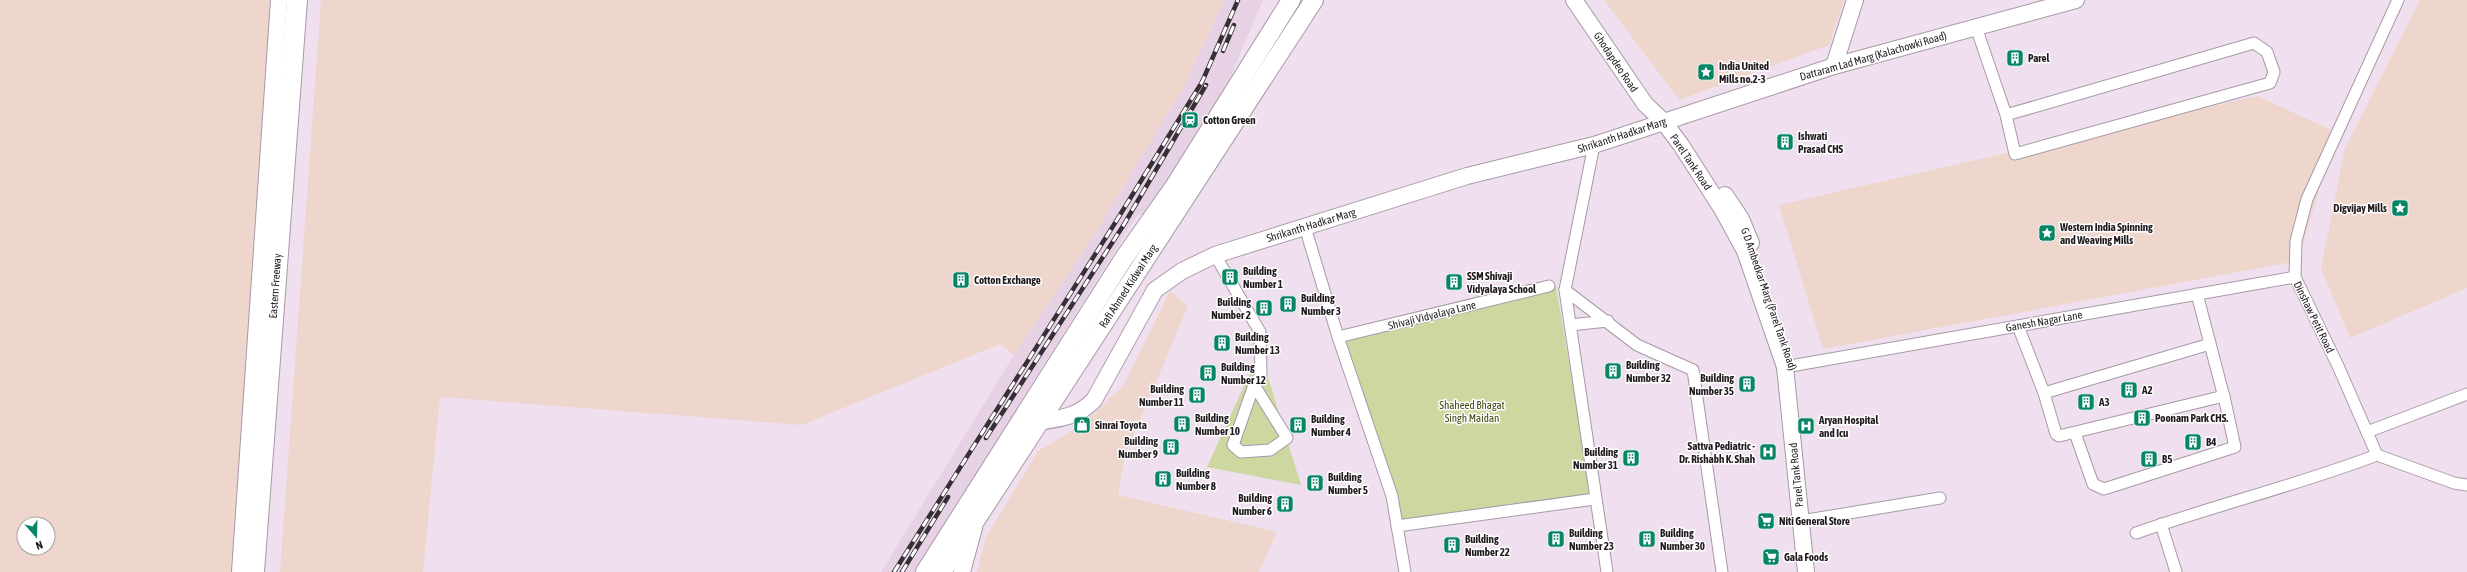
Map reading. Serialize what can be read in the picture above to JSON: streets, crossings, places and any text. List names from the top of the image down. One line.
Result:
{"streets":{"highway":["Eastern Freeway"],"main road":["Rafi Ahmed Kidwai Marg"],"street":["Dattaram Lad Marg (Kalachowki Road)","Ghodapdeo Road","Shrikanth Hadkar Marg","Parel Tank Road","G D Ambedkar Marg (Parel Tank Road)","Shivaji Vidyalaya Lane","Dinshaw Petit Road","Ganesh Nagar Lane"]},"crossings":[["Dattaram Lad Marg (Kalachowki Road)","Ghodapdeo Road"],["Dattaram Lad Marg (Kalachowki Road)","Shrikanth Hadkar Marg"],["Dattaram Lad Marg (Kalachowki Road)","Parel Tank Road"],["Ghodapdeo Road","Shrikanth Hadkar Marg"],["Ghodapdeo Road","Parel Tank Road"],["Shrikanth Hadkar Marg","Parel Tank Road"],["Shrikanth Hadkar Marg","Rafi Ahmed Kidwai Marg"],["Parel Tank Road","G D Ambedkar Marg (Parel Tank Road)"],["Parel Tank Road","Ganesh Nagar Lane"],["G D Ambedkar Marg (Parel Tank Road)","Ganesh Nagar Lane"],["Dinshaw Petit Road","Ganesh Nagar Lane"]],"parks":["Shaheed Bhagat Singh Maidan"],"places":{"building":["Parel","Ishwati Prasad CHS","Building Number 1","Cotton Exchange","SSM Shivaji Vidyalaya School","Building Number 3","Building Number 2","Building Number 13","Building Number 32","Building Number 12","Building Number 35","A2","Building Number 11","A3","Poonam Park CHS.","Building Number 10","Building Number 4","B4","Building Number 9","Building Number 31","B5","Building Number 8","Building Number 5","Building Number 6","Building Number 23","Building Number 30","Building Number 22"],"place":["India United Mills no.2-3","Digvijay Mills","Western India Spinning and Weaving Mills"],"station":["Cotton Green"],"shop":["Sinrai Toyota"],"hospital":["Aryan Hospital and Icu","Sattva Pediatric - Dr. Rishabh K. Shah"],"supermarket":["Niti General Store","Gala Foods"]},"north":"bottom"}
